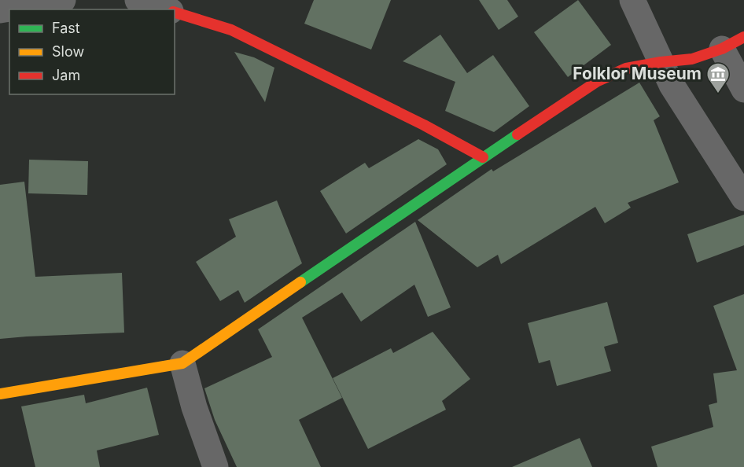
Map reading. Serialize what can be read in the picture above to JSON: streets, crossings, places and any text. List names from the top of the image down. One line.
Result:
{"places":{"museum":["Folklor Museum"]},"legend":["Fast","Slow","Jam"]}
